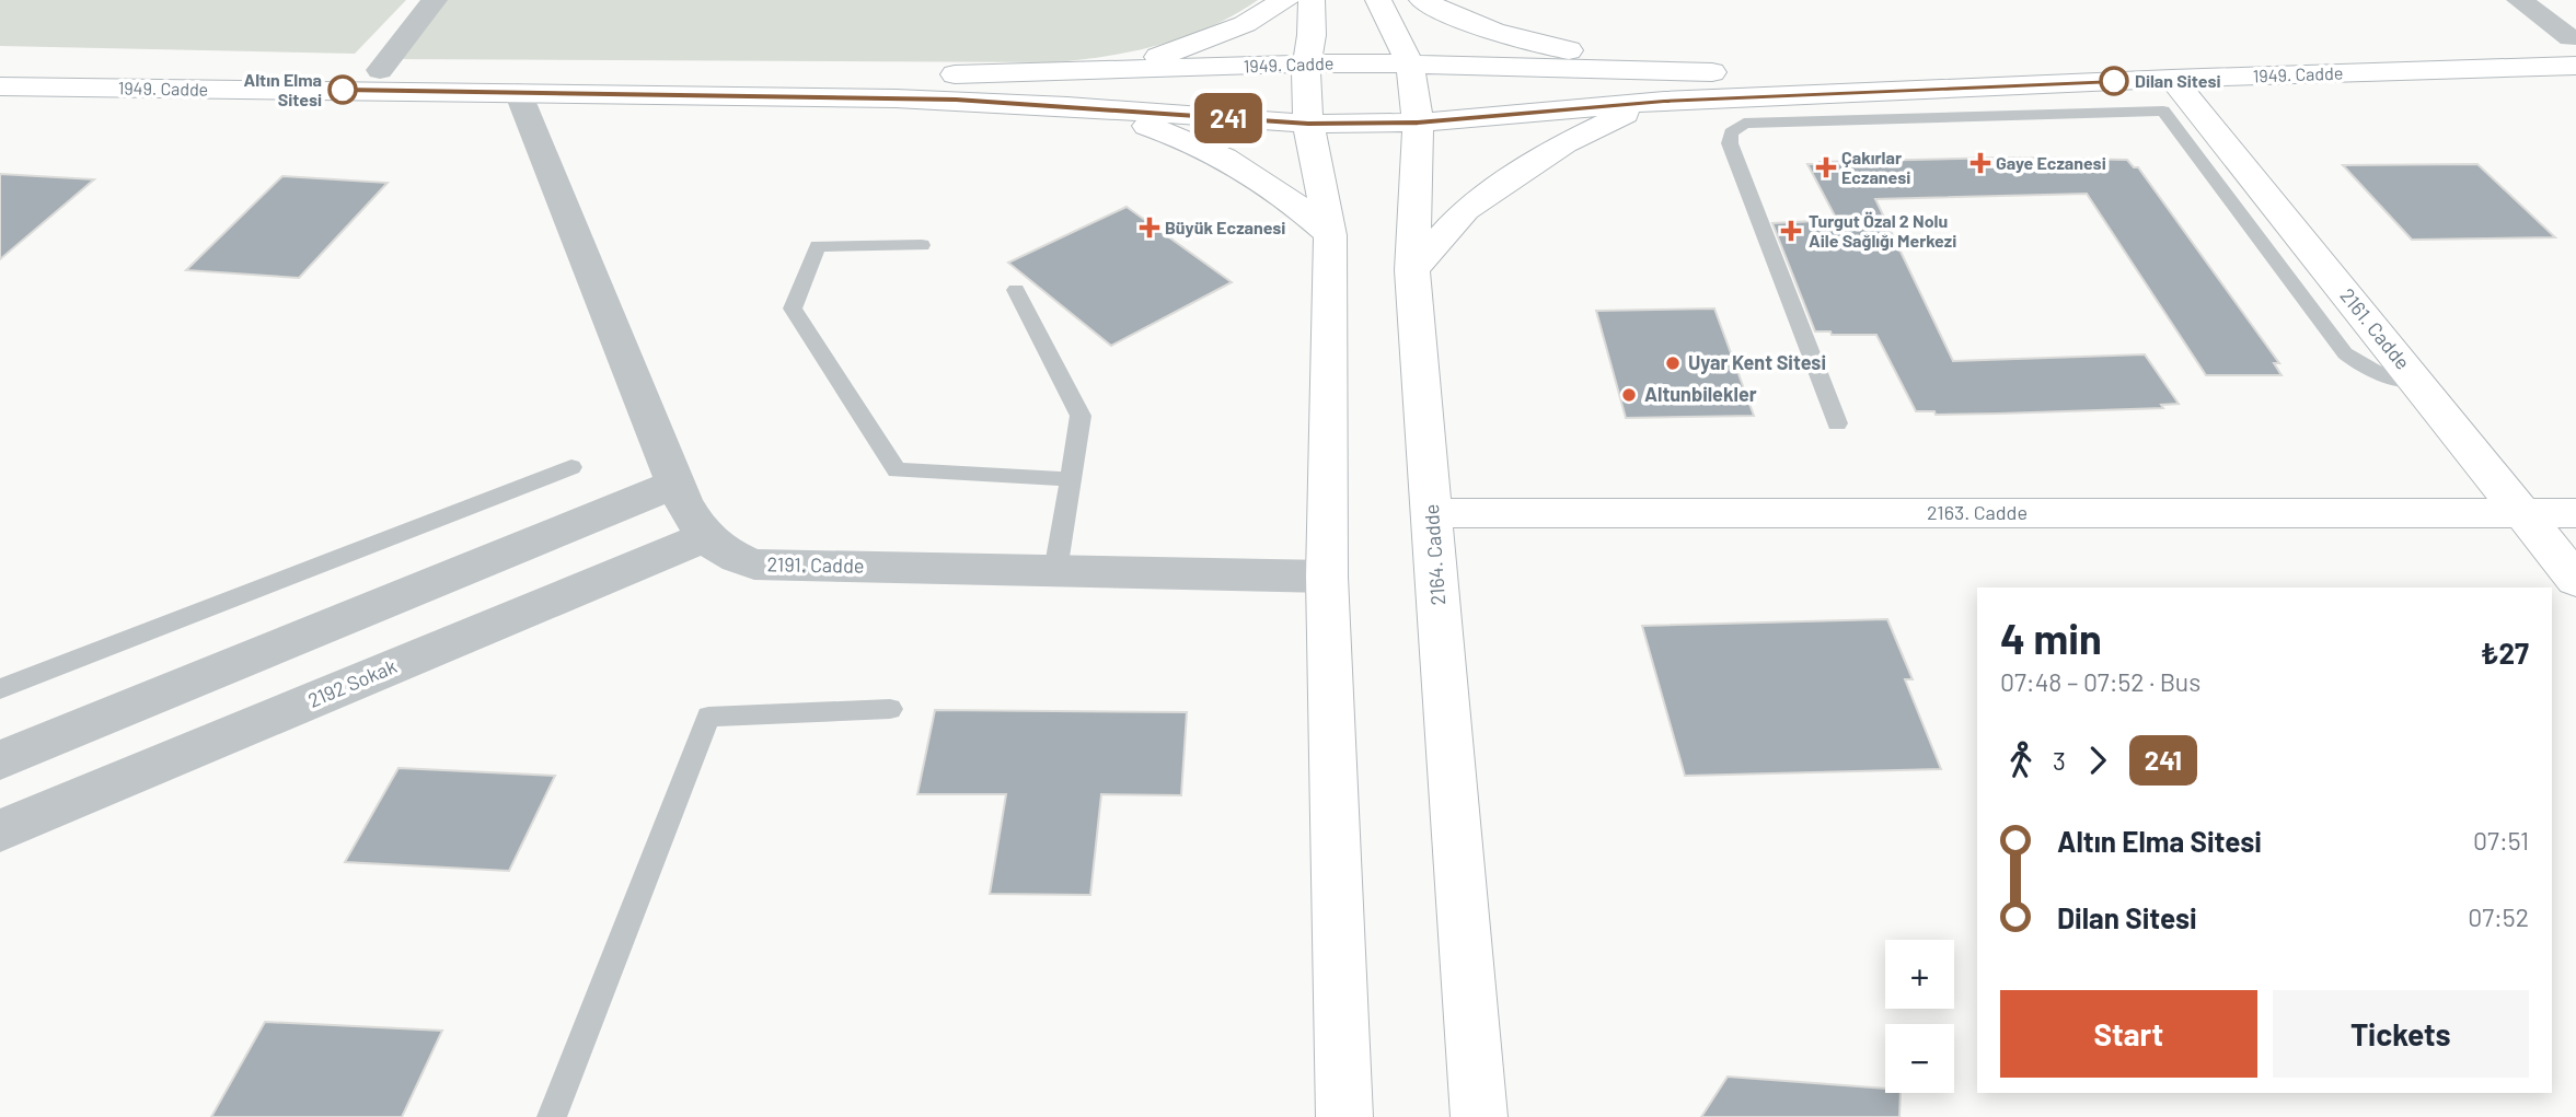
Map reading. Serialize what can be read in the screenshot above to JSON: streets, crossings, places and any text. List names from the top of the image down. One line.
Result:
{"streets":{"street":["1949. Cadde","2161. Cadde","2163. Cadde","2164. Cadde","2191. Cadde","2192 Sokak"]},"crossings":[["1949. Cadde","2161. Cadde"],["1949. Cadde","2164. Cadde"],["1949. Cadde","2191. Cadde"],["2161. Cadde","2163. Cadde"],["2163. Cadde","2164. Cadde"],["2191. Cadde","2192 Sokak"]],"places":{"other":["Dilan Sitesi","Altın Elma Sitesi","Uyar Kent Sitesi","Altunbilekler"],"health":["Gaye Eczanesi","Çakırlar Eczanesi","Büyük Eczanesi","Turgut Özal 2 Nolu Aile Sağlığı Merkezi"]},"lines":["bus line 241"],"page":{"on_map":"241","heading":["4 min","07:48 – 07:52 · Bus","₺27"],"legs":["3","241"],"list":[{"name":"Altın Elma Sitesi","value":"07:51"},{"name":"Dilan Sitesi","value":"07:52"}],"map_buttons":["+","−"],"buttons":["Start","Tickets"]}}
